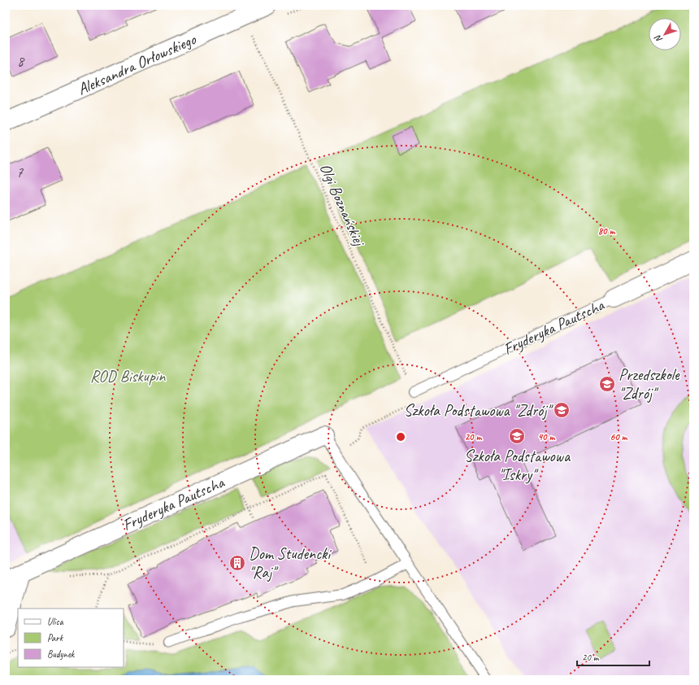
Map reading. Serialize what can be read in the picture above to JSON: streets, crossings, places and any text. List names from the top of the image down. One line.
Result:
{"streets":{"street":["Aleksandra Orłowskiego","Fryderyka Pautscha"],"path":["Olgi Boznańskiej"]},"crossings":[["Olgi Boznańskiej","Fryderyka Pautscha"]],"parks":["ROD Biskupin"],"places":{"school or university":["Przedszkole \"Zdrój\"","Szkoła Podstawowa \"Zdrój\"","Szkoła Podstawowa \"Iskry\""],"building":["Dom Studencki \"Raj\""]},"house_numbers":["8","7"],"legend":["Ulica","Park","Budynek"],"scale_bar":"20 m","north":"bottom left","rings":["80 m","20 m","40 m","60 m"]}
